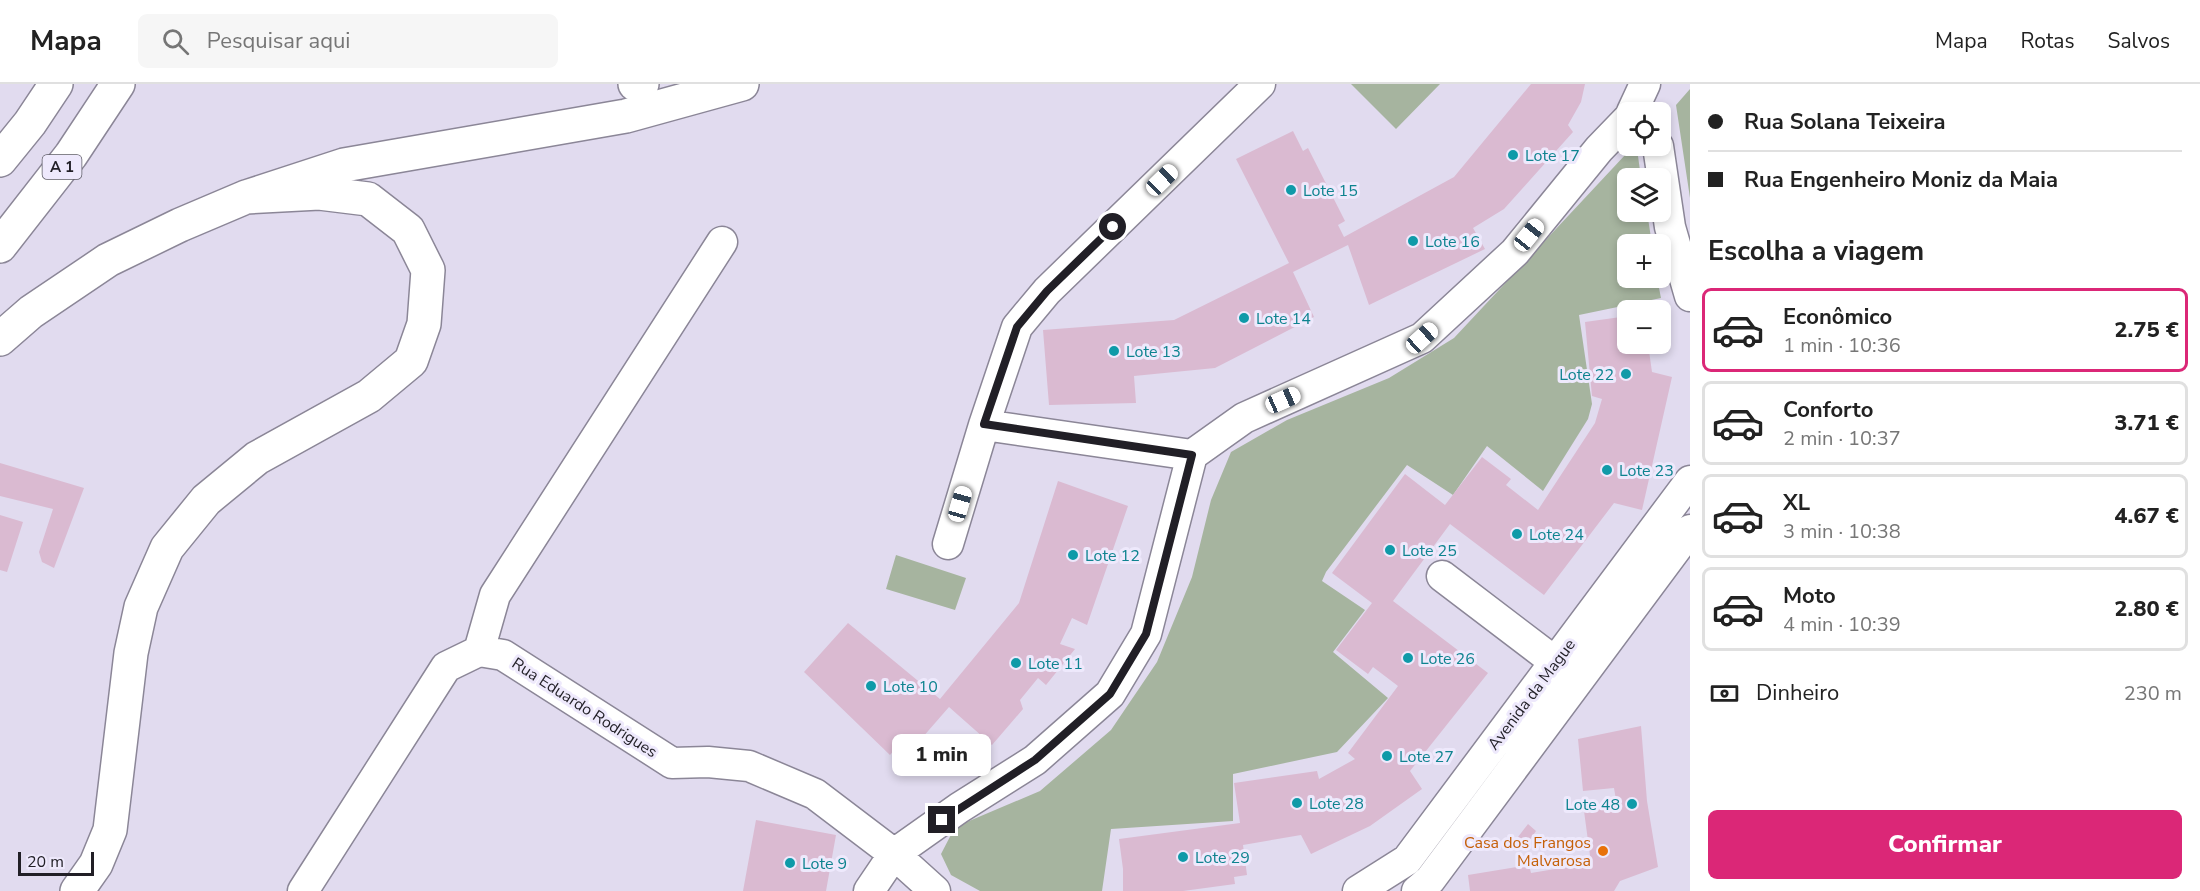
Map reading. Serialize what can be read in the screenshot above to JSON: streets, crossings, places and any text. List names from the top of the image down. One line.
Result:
{"streets":{"main road":["A 1"],"street":["Avenida da Mague","Rua Eduardo Rodrigues"]},"places":["Lote 17","Lote 15","Lote 16","Lote 14","Lote 13","Lote 22","Lote 23","Lote 24","Lote 25","Lote 12","Lote 26","Lote 11","Lote 10","Lote 27","Lote 28","Lote 48","Casa dos Frangos Malvarosa","Lote 29","Lote 9"],"scale_bar":"20 m","page":{"header":"Mapa","search":"Pesquisar aqui","nav":["Mapa","Rotas","Salvos"],"banner":["Rua Solana Teixeira","Rua Engenheiro Moniz da Maia"],"map_buttons":["+","−"],"heading":"Escolha a viagem","list":[{"name":"Econômico","note":"1 min · 10:36","value":"2.75 €"},{"name":"Conforto","note":"2 min · 10:37","value":"3.71 €"},{"name":"XL","note":"3 min · 10:38","value":"4.67 €"},{"name":"Moto","note":"4 min · 10:39","value":"2.80 €"}],"pay":["Dinheiro","230 m"],"bubble":"1 min","buttons":"Confirmar","scale":"20 m"}}
